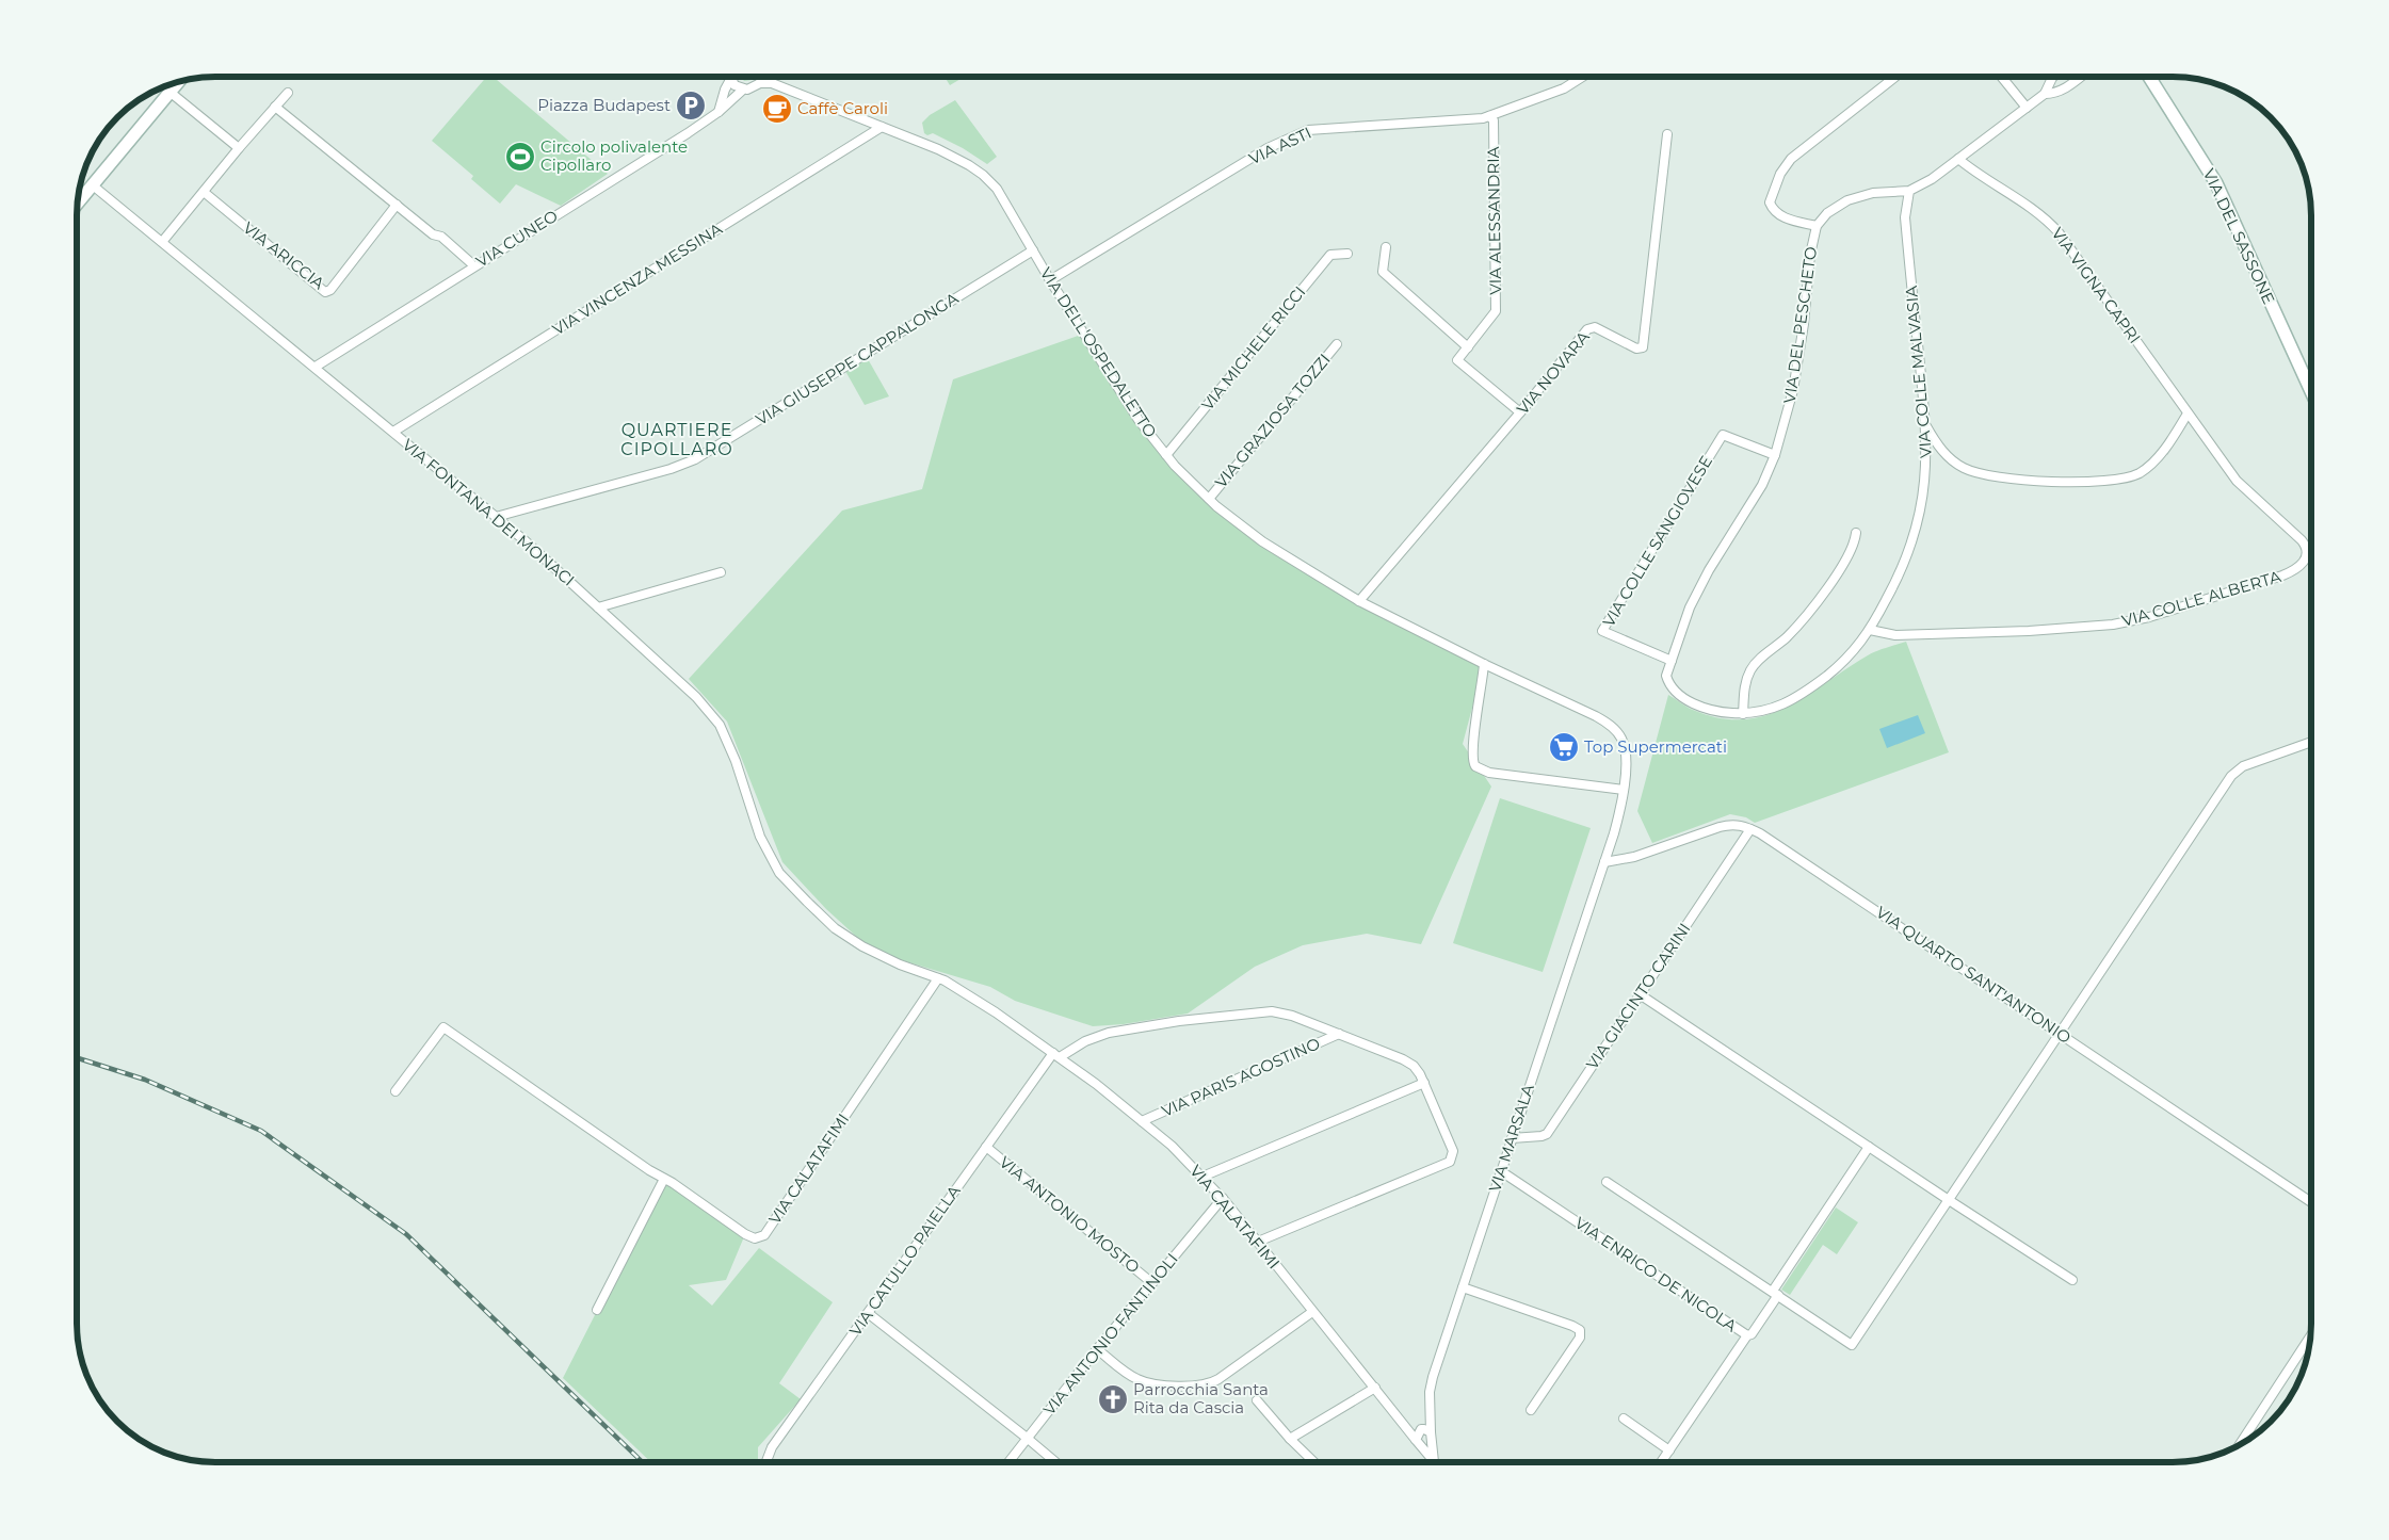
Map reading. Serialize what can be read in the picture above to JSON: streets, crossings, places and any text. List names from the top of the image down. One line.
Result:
{"streets":{"main road":["VIA DEL SASSONE"],"street":["VIA ASTI","VIA ALESSANDRIA","VIA CUNEO","VIA ARICCIA","VIA VINCENZA MESSINA","VIA VIGNA CAPRI","VIA DEL PESCHETO","VIA MICHELE RICCI","VIA DELL'OSPEDALETTO","VIA GIUSEPPE CAPPALONGA","VIA COLLE MALVASIA","VIA NOVARA","VIA GRAZIOSA TOZZI","VIA FONTANA DEI MONACI","VIA COLLE SANGIOVESE","VIA COLLE ALBERTA","VIA QUARTO SANT'ANTONIO","VIA GIACINTO CARINI","VIA PARIS AGOSTINO","VIA MARSALA","VIA CALATAFIMI","VIA ANTONIO MOSTO","VIA CATULLO PAIELLA","VIA ENRICO DE NICOLA","VIA ANTONIO FANTINOLI"]},"crossings":[["VIA ASTI","VIA ALESSANDRIA"],["VIA ASTI","VIA DELL'OSPEDALETTO"],["VIA ALESSANDRIA","VIA NOVARA"],["VIA CUNEO","VIA FONTANA DEI MONACI"],["VIA VINCENZA MESSINA","VIA DELL'OSPEDALETTO"],["VIA VINCENZA MESSINA","VIA FONTANA DEI MONACI"],["VIA VIGNA CAPRI","VIA COLLE ALBERTA"],["VIA DEL PESCHETO","VIA COLLE MALVASIA"],["VIA DEL PESCHETO","VIA COLLE SANGIOVESE"],["VIA MICHELE RICCI","VIA DELL'OSPEDALETTO"],["VIA DELL'OSPEDALETTO","VIA GIUSEPPE CAPPALONGA"],["VIA DELL'OSPEDALETTO","VIA NOVARA"],["VIA DELL'OSPEDALETTO","VIA GRAZIOSA TOZZI"],["VIA DELL'OSPEDALETTO","VIA QUARTO SANT'ANTONIO"],["VIA DELL'OSPEDALETTO","VIA MARSALA"],["VIA GIUSEPPE CAPPALONGA","VIA FONTANA DEI MONACI"],["VIA COLLE MALVASIA","VIA COLLE SANGIOVESE"],["VIA COLLE MALVASIA","VIA COLLE ALBERTA"],["VIA FONTANA DEI MONACI","VIA CALATAFIMI"],["VIA QUARTO SANT'ANTONIO","VIA GIACINTO CARINI"],["VIA QUARTO SANT'ANTONIO","VIA MARSALA"],["VIA GIACINTO CARINI","VIA MARSALA"],["VIA PARIS AGOSTINO","VIA CALATAFIMI"],["VIA PARIS AGOSTINO","VIA CATULLO PAIELLA"],["VIA MARSALA","VIA CALATAFIMI"],["VIA MARSALA","VIA ENRICO DE NICOLA"],["VIA CALATAFIMI","VIA CATULLO PAIELLA"],["VIA CALATAFIMI","VIA ANTONIO FANTINOLI"],["VIA ANTONIO MOSTO","VIA CATULLO PAIELLA"],["VIA ANTONIO MOSTO","VIA ANTONIO FANTINOLI"]],"districts":["QUARTIERE CIPOLLARO"],"places":{"parking":["Piazza Budapest"],"cafe":["Caffè Caroli"],"sports":["Circolo polivalente Cipollaro"],"supermarket":["Top Supermercati"],"church":["Parrocchia Santa Rita da Cascia"]}}
